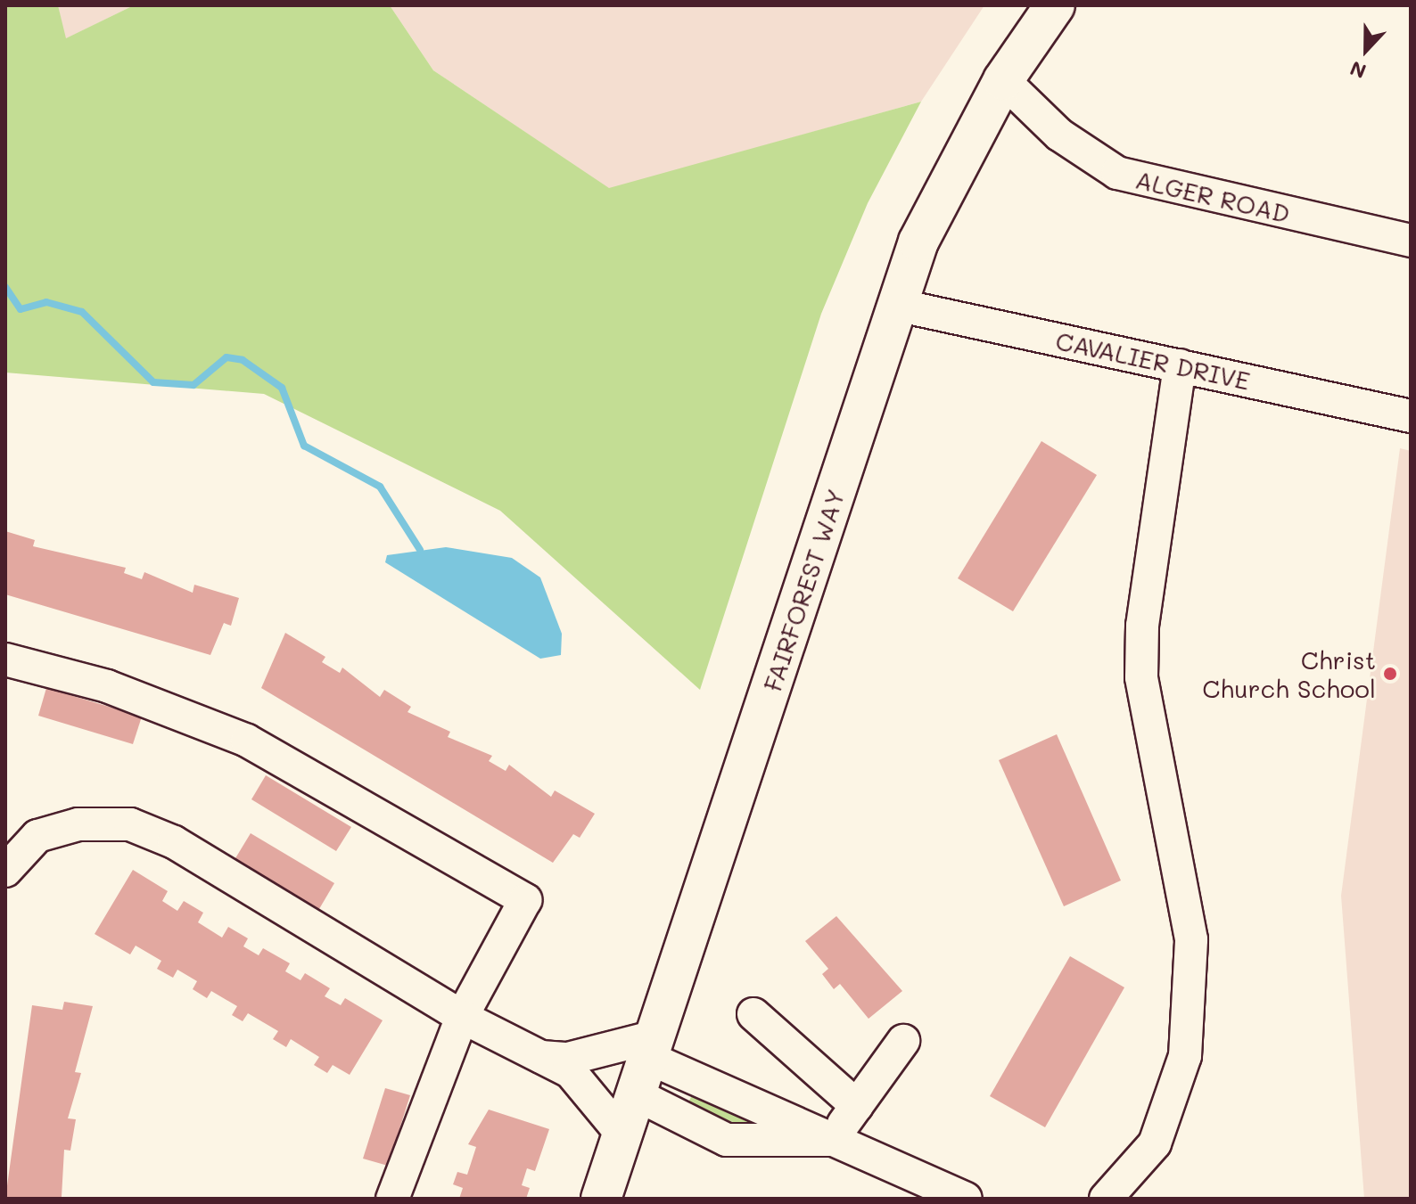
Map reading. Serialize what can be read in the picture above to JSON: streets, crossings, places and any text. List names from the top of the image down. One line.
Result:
{"streets":{"main road":["FAIRFOREST WAY"],"street":["ALGER ROAD","CAVALIER DRIVE"]},"crossings":[["ALGER ROAD","FAIRFOREST WAY"],["CAVALIER DRIVE","FAIRFOREST WAY"]],"places":["Christ Church School"],"north":"bottom"}
